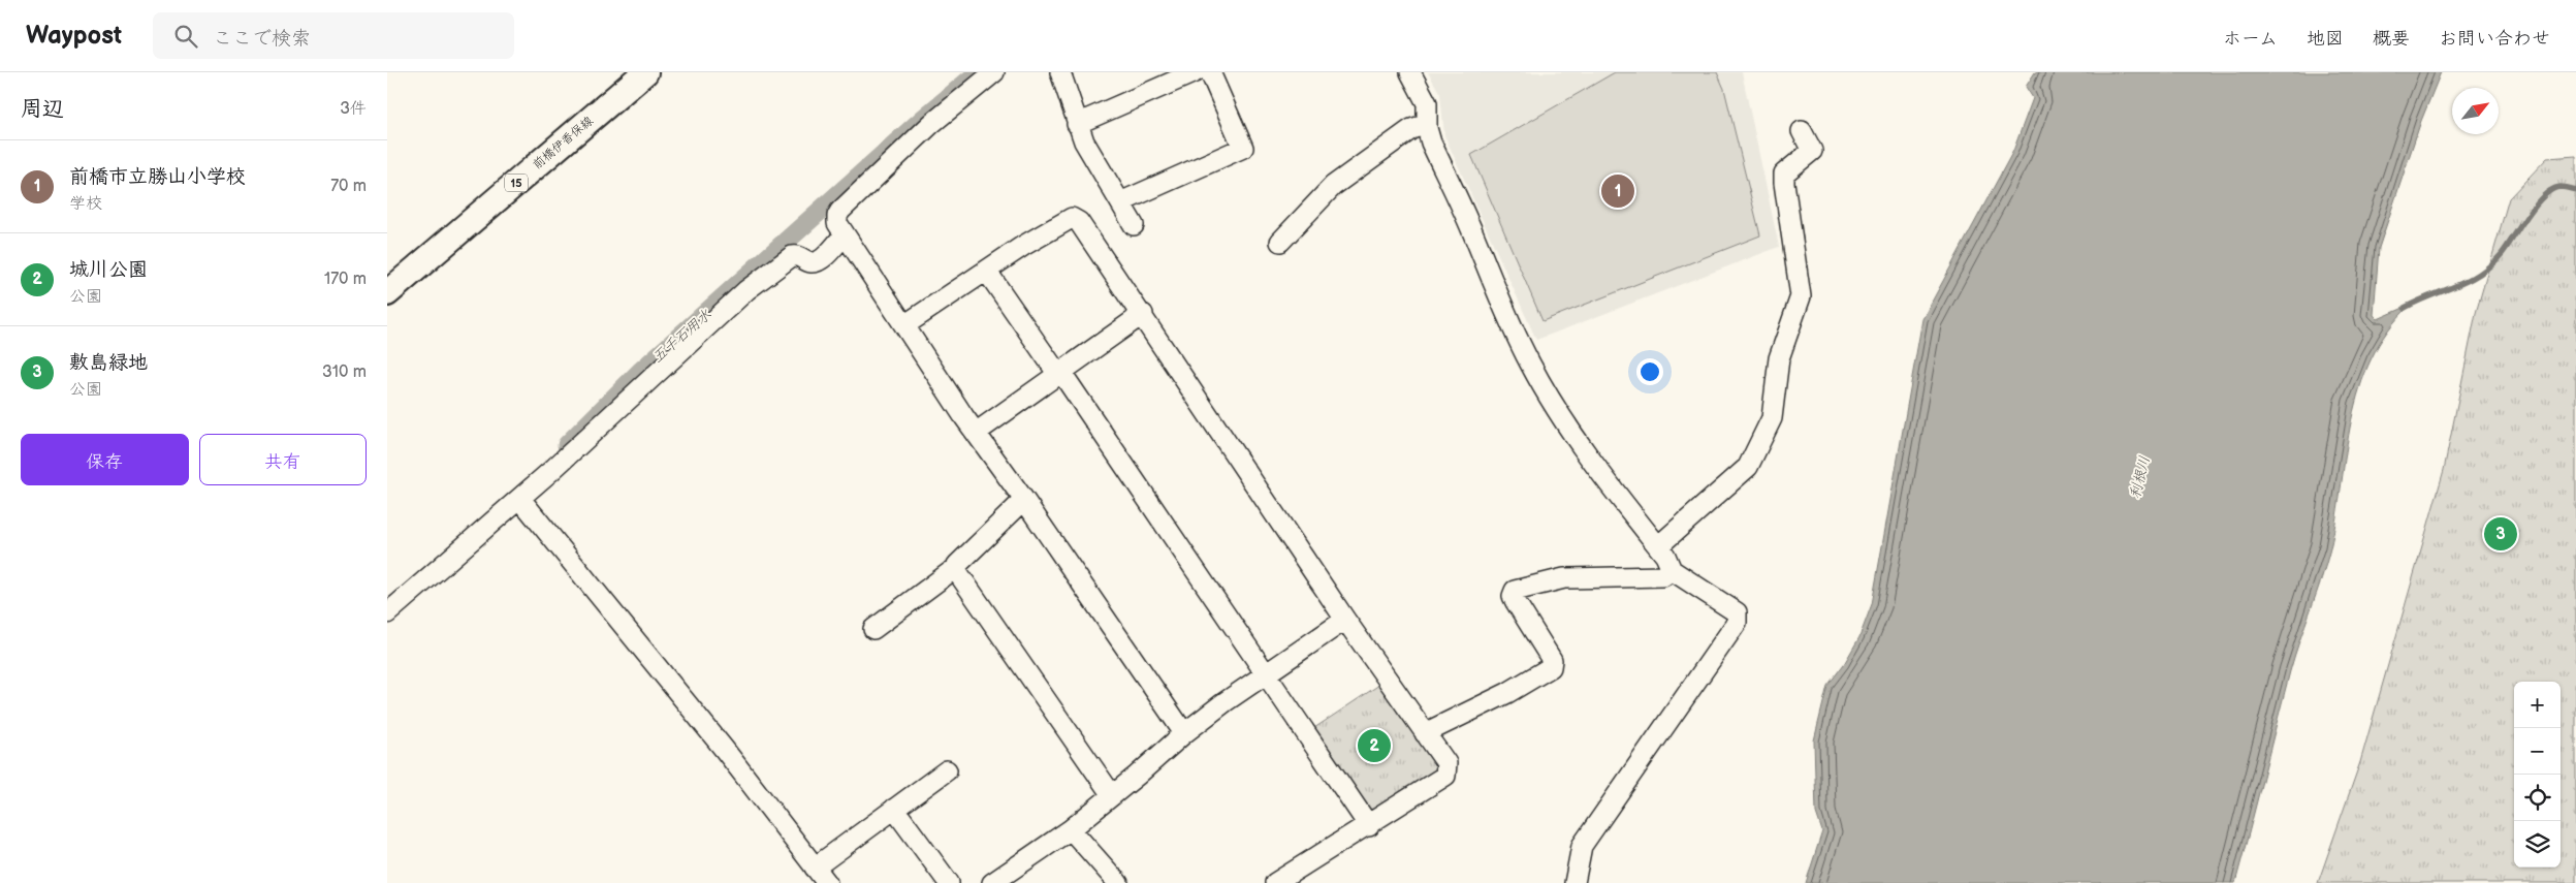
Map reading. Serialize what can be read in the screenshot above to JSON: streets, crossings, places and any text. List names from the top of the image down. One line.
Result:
{"streets":{"main road":["前橋伊香保線","15"]},"water":["五千石用水","利根川"],"north":"top right","page":{"header":"Waypost","search":"ここで検索","nav":["ホーム","地図","概要","お問い合わせ"],"heading":["周辺","3件"],"list":[{"mark":"1","name":"前橋市立勝山小学校","note":"学校","value":"70 m"},{"mark":"2","name":"城川公園","note":"公園","value":"170 m"},{"mark":"3","name":"敷島緑地","note":"公園","value":"310 m"}],"pins":["1","3","2"],"buttons":["保存","共有"],"map_buttons":["+","−"]}}
